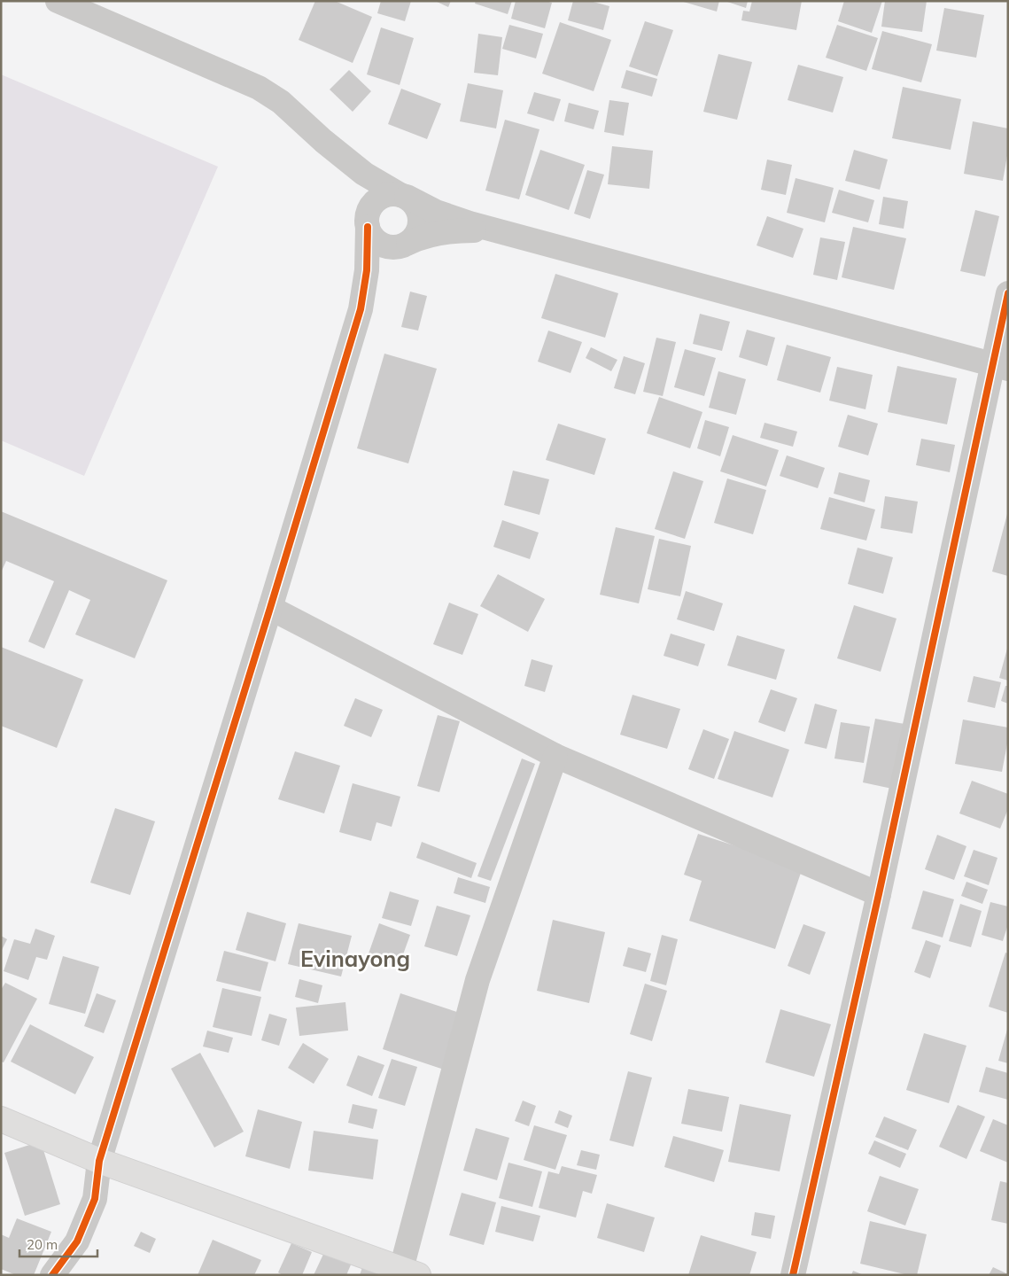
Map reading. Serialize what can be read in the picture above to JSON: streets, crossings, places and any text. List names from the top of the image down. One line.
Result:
{"districts":["Evinayong"],"scale_bar":"20 m"}
